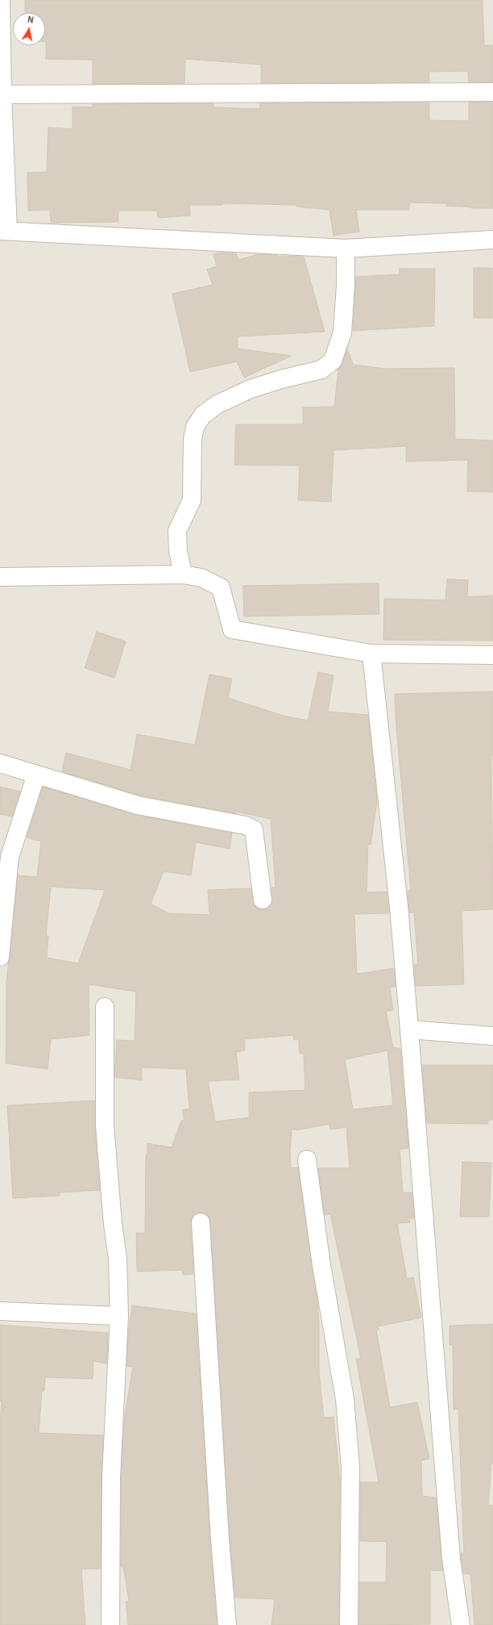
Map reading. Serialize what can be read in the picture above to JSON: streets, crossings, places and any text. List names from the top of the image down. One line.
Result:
{"north":"top"}
